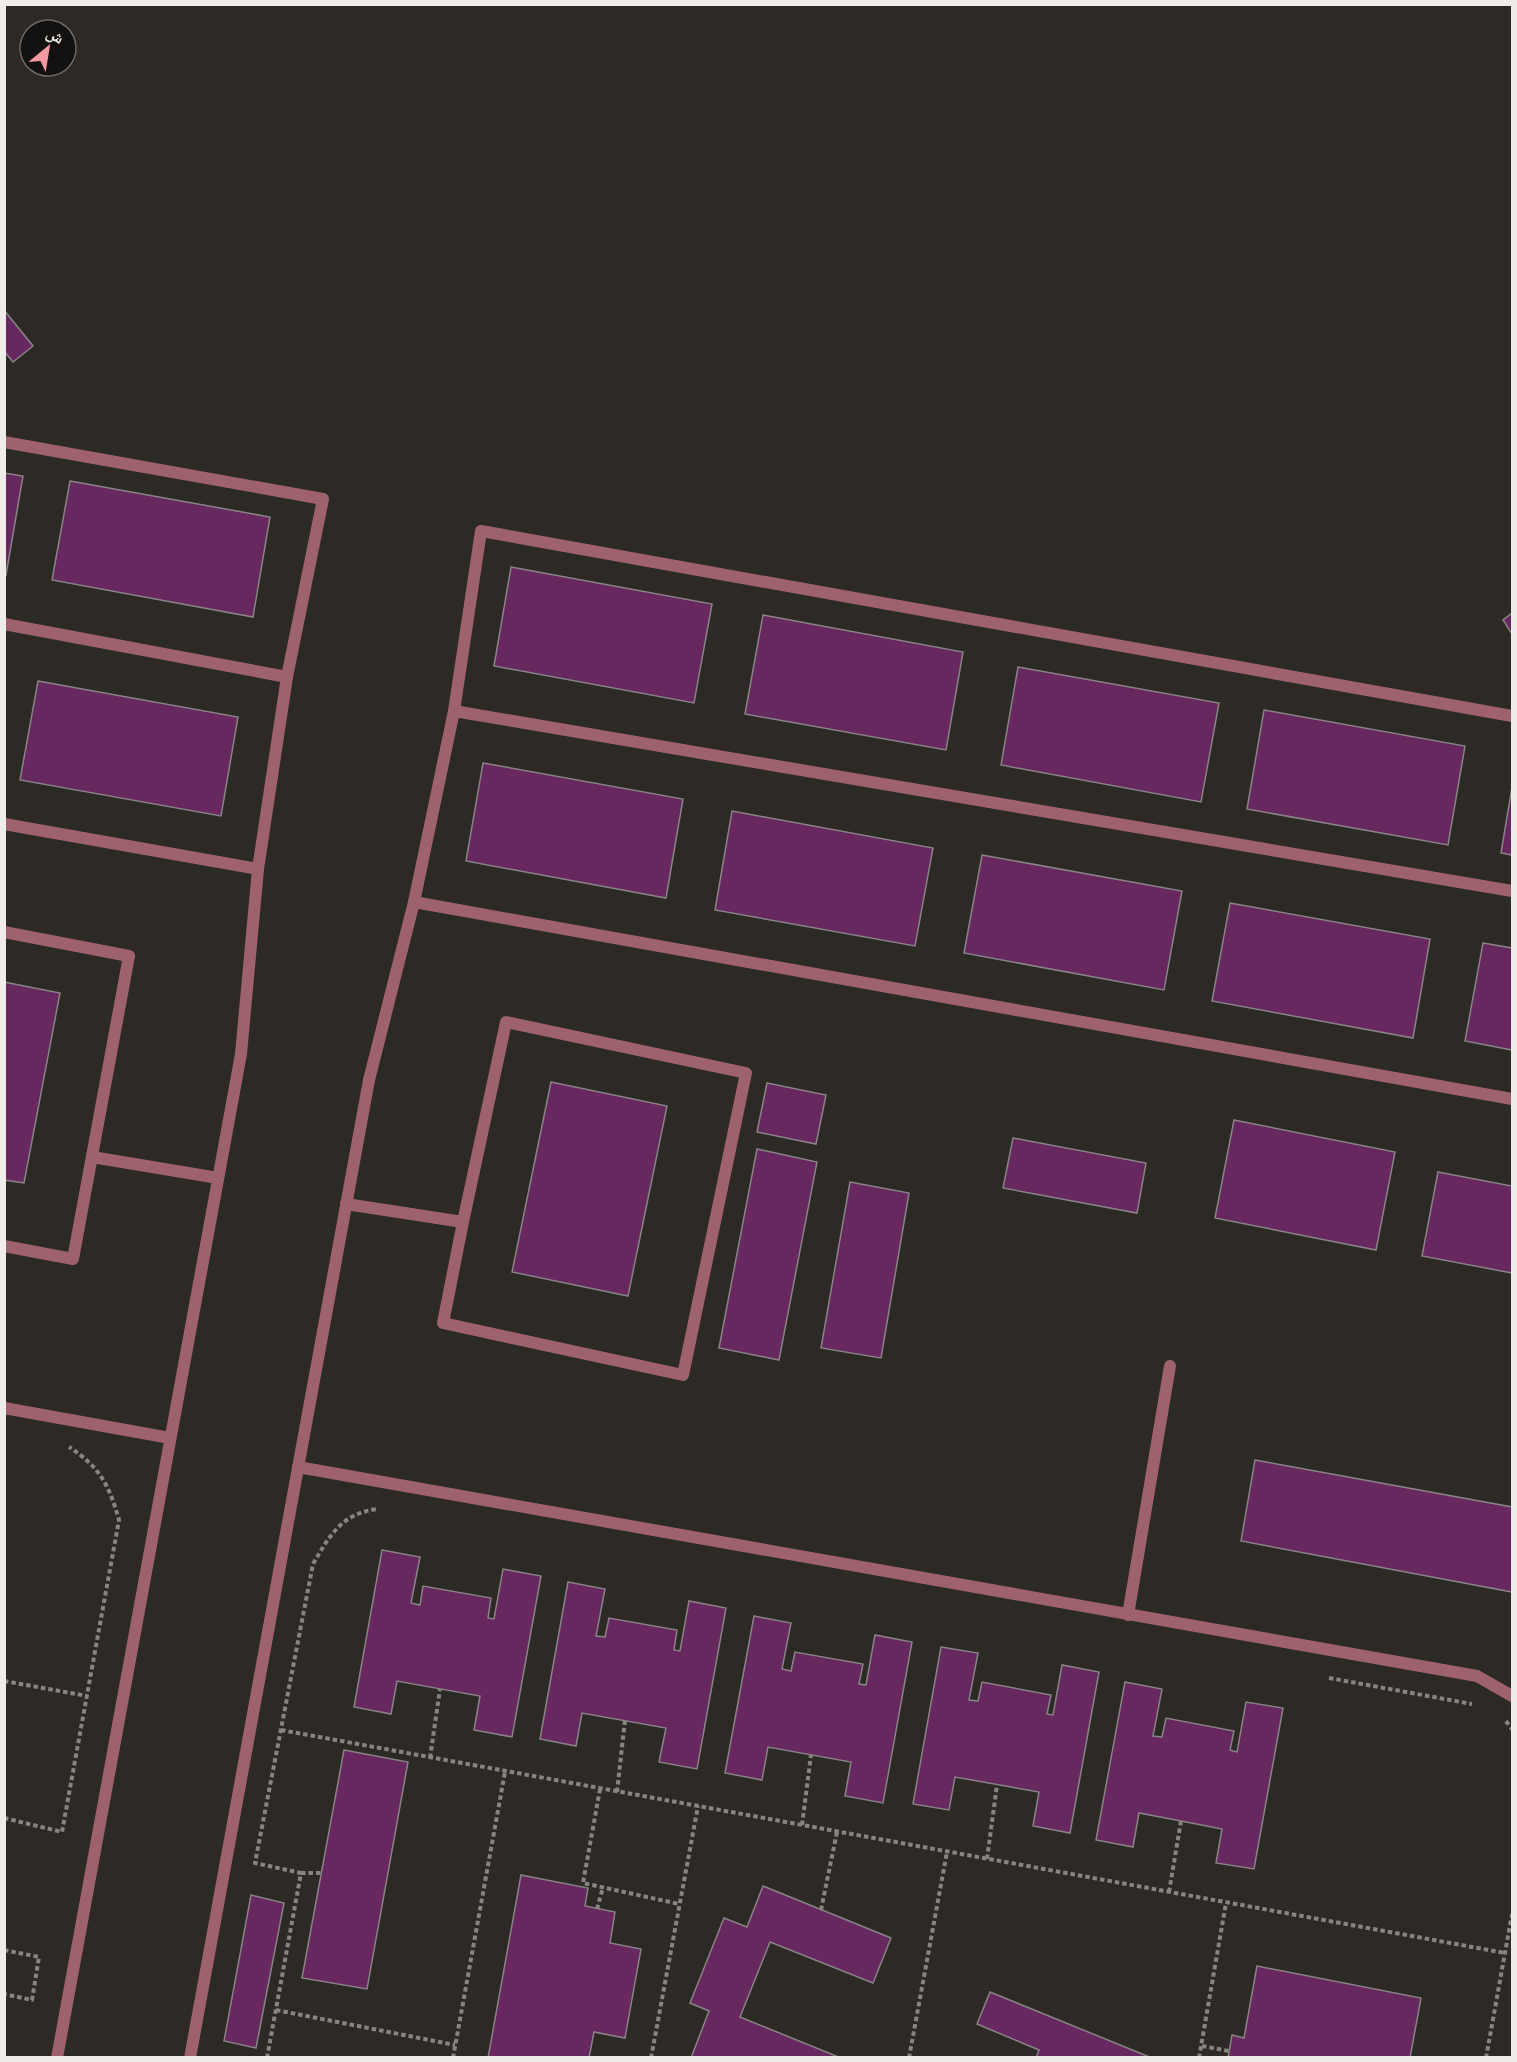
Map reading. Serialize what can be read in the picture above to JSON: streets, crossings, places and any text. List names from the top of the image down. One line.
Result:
{"north":"top right"}
